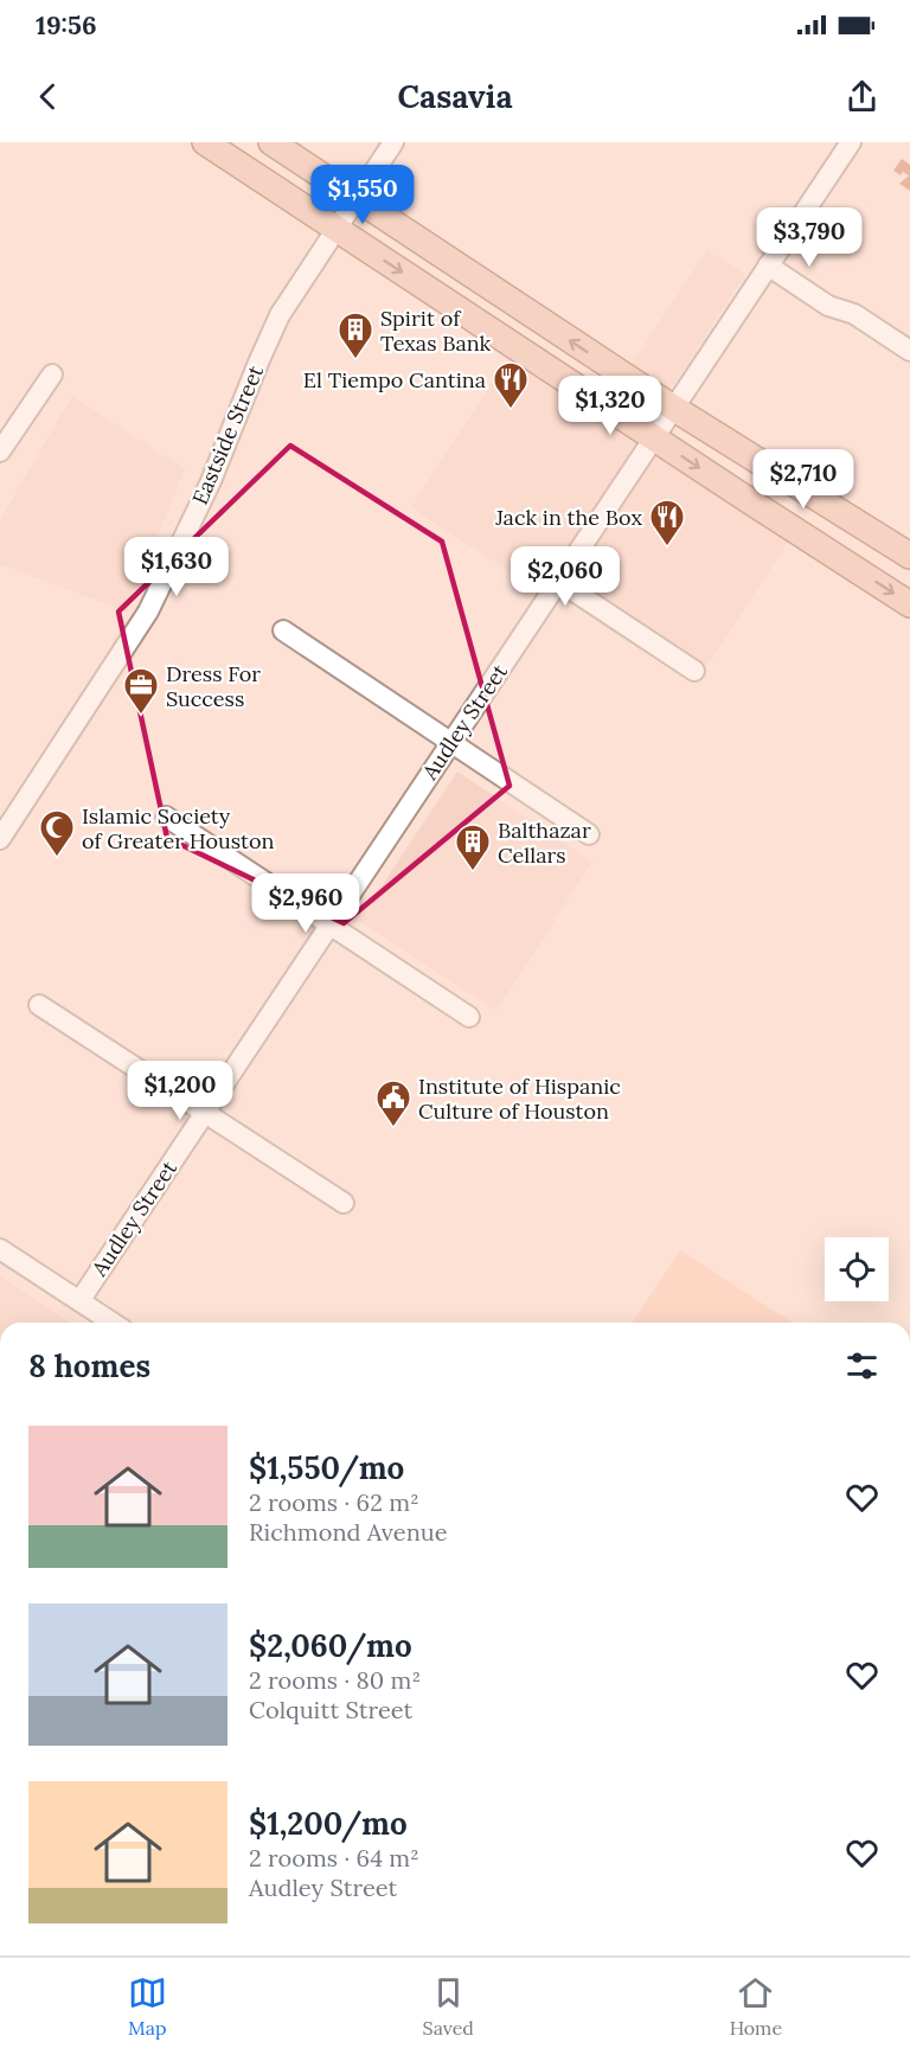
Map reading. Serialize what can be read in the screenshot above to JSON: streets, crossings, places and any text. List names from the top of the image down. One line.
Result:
{"streets":{"street":["Eastside Street","Audley Street"]},"places":{"building":["Spirit of Texas Bank","Balthazar Cellars"],"restaurant":["El Tiempo Cantina","Jack in the Box"],"office":["Dress For Success"],"mosque":["Islamic Society of Greater Houston"],"public building":["Institute of Hispanic Culture of Houston"]},"page":{"status":"19:56","header":"Casavia","price":["$1,550","$3,790","$1,320","$2,710","$1,630","$2,060","$2,960","$1,200"],"heading":"8 homes","list":[{"name":"$1,550/mo","note":"2 rooms · 62 m² · Richmond Avenue"},{"name":"$2,060/mo","note":"2 rooms · 80 m² · Colquitt Street"},{"name":"$1,200/mo","note":"2 rooms · 64 m² · Audley Street"}],"tabs":["Map","Saved","Home"]}}
